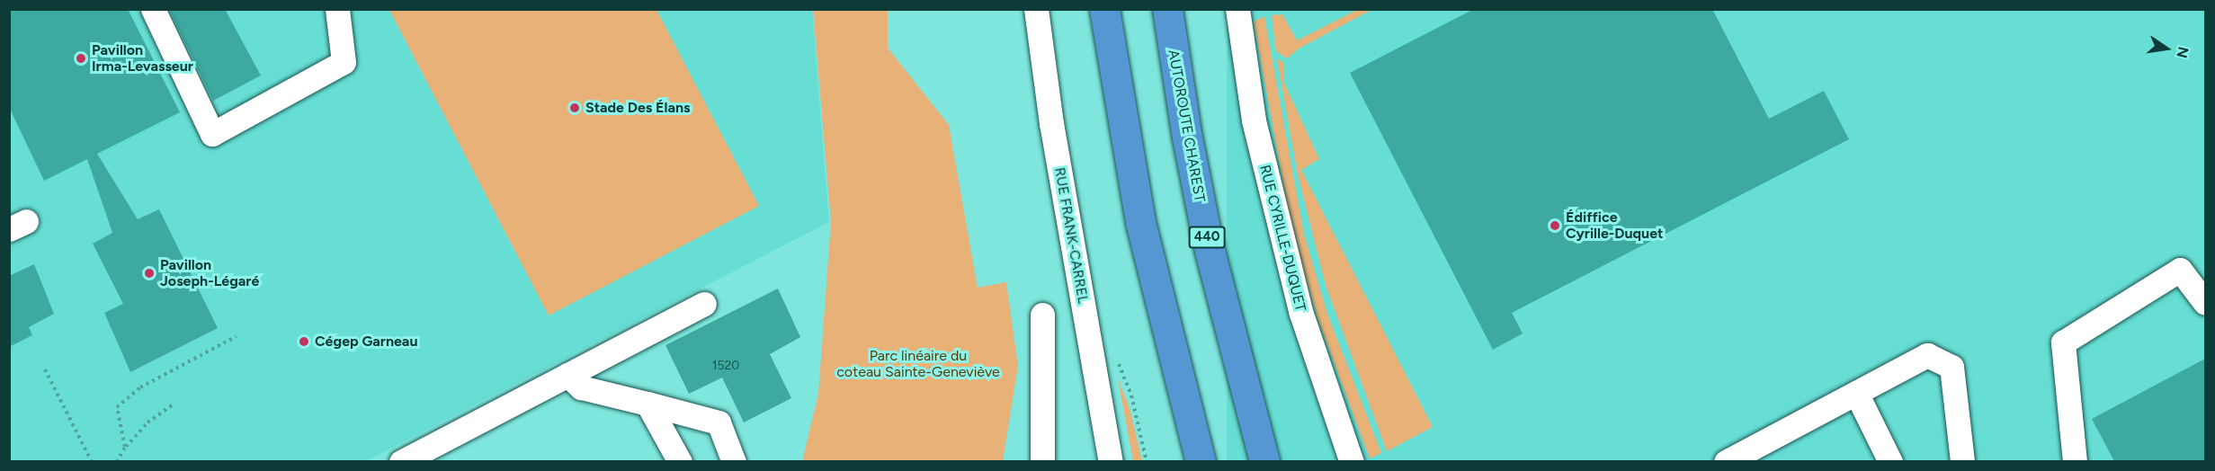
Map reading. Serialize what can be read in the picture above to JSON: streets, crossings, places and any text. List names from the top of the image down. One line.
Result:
{"streets":{"highway":["AUTOROUTE CHAREST","440"],"street":["RUE FRANK-CARREL","RUE CYRILLE-DUQUET"]},"parks":["Parc linéaire du coteau Sainte-Geneviève"],"places":["Pavillon Irma-Levasseur","Stade Des Élans","Édiffice Cyrille-Duquet","Pavillon Joseph-Légaré","Cégep Garneau"],"house_numbers":["1520"],"north":"right"}
